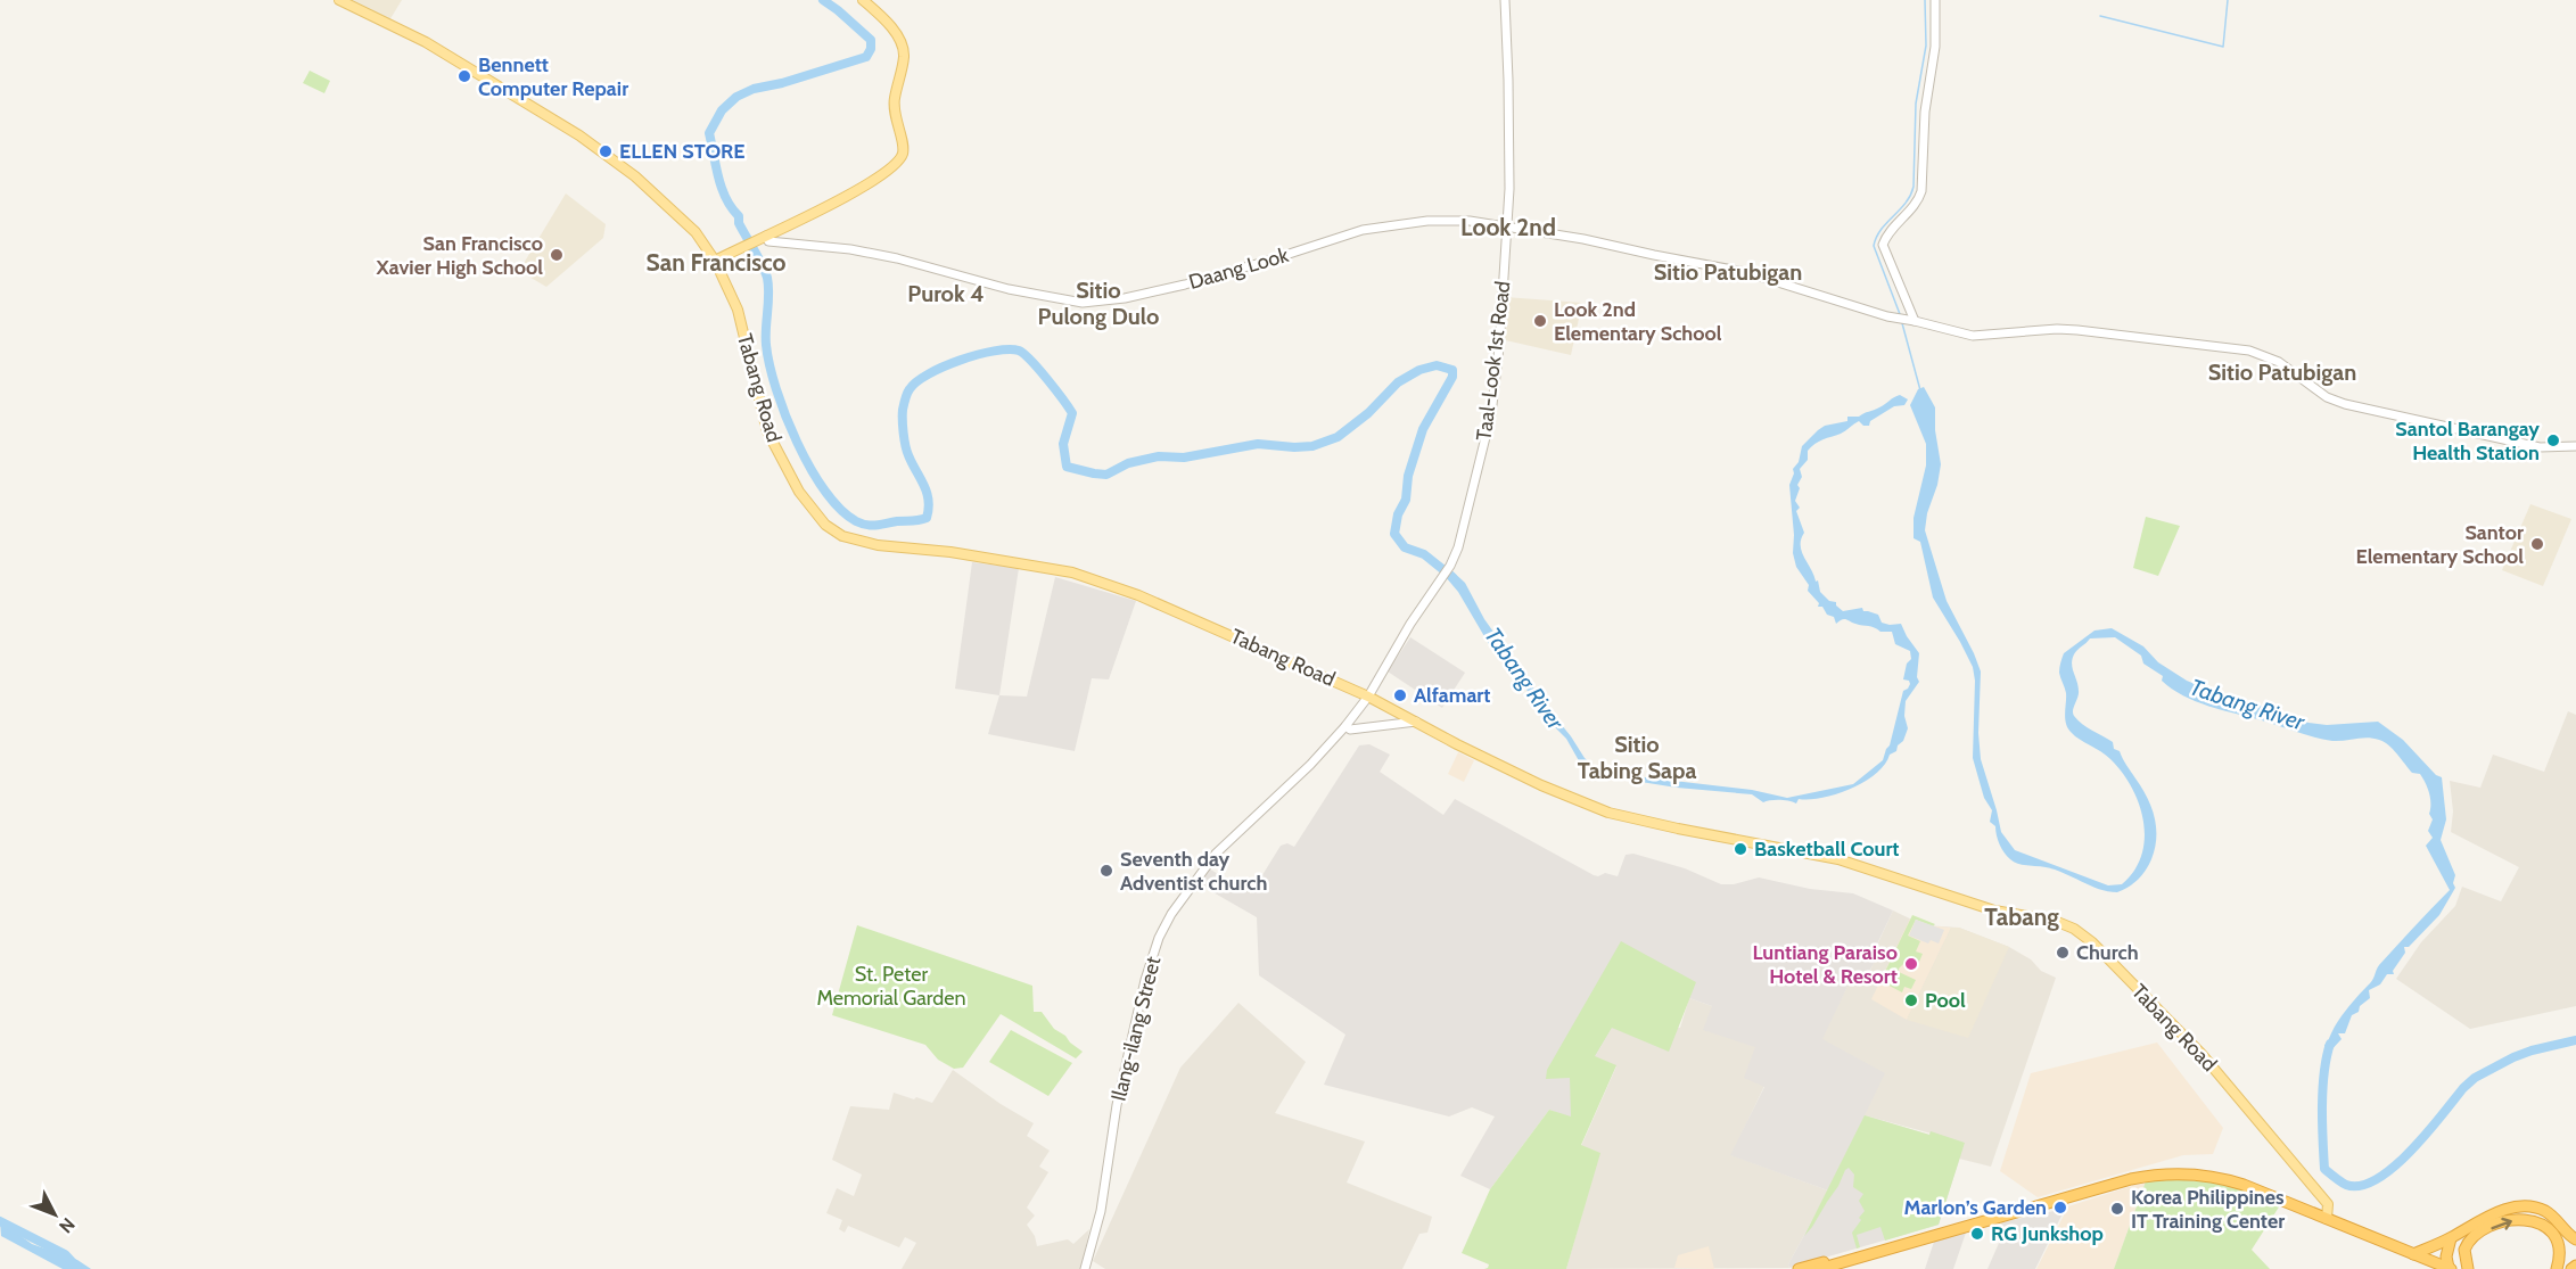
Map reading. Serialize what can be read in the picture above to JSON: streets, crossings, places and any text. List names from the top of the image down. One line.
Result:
{"streets":{"main road":["Tabang Road"],"street":["Daang Look","Taal-Look 1st Road","Ilang-ilang Street"]},"crossings":[["Daang Look","Taal-Look 1st Road"],["Taal-Look 1st Road","Tabang Road"],["Taal-Look 1st Road","Ilang-ilang Street"]],"districts":["Look 2nd","San Francisco","Sitio Patubigan","Sitio Pulong Dulo","Purok 4","Sitio Patubigan","Sitio Tabing Sapa","Tabang"],"water":["Tabang River"],"parks":["St. Peter Memorial Garden"],"places":["Bennett Computer Repair","ELLEN STORE","San Francisco Xavier High School","Look 2nd Elementary School","Santol Barangay Health Station","Santor Elementary School","Alfamart","Basketball Court","Seventh day Adventist church","Church","Luntiang Paraiso Hotel & Resort","Pool","Marlon’s Garden","Korea Philippines IT Training Center","RG Junkshop"],"north":"bottom right"}
